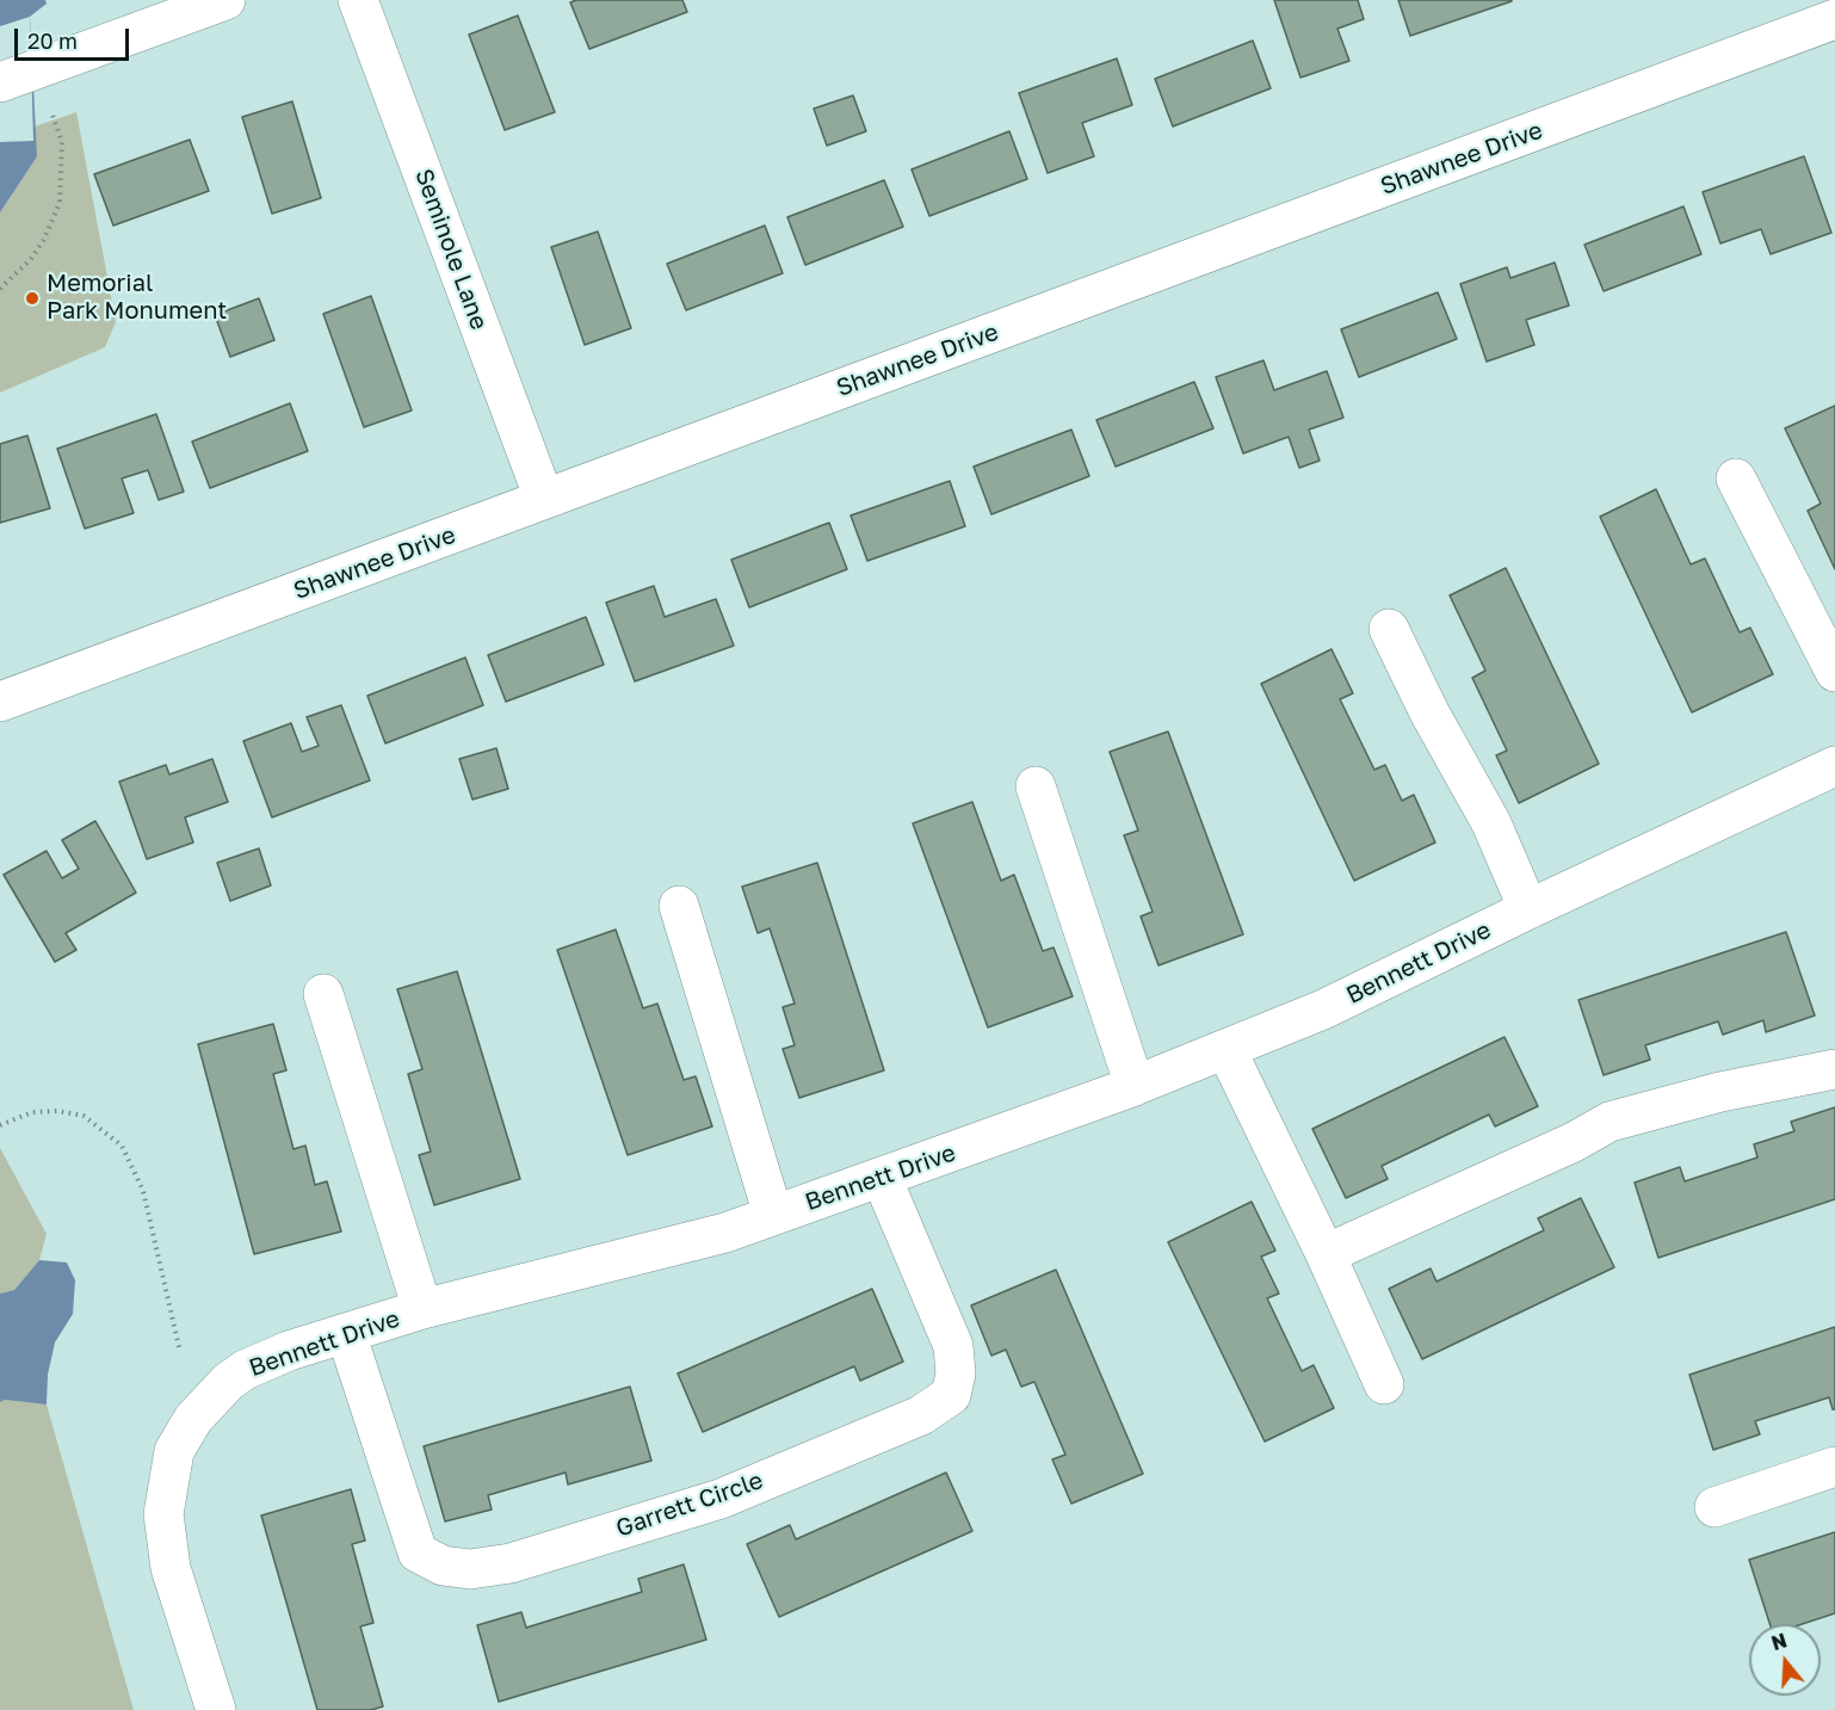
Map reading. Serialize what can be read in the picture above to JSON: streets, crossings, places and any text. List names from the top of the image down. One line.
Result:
{"streets":{"street":["Shawnee Drive","Seminole Lane","Bennett Drive","Garrett Circle"]},"crossings":[["Shawnee Drive","Seminole Lane"],["Bennett Drive","Garrett Circle"]],"places":["Memorial Park Monument"],"scale_bar":"20 m","north":"top"}
